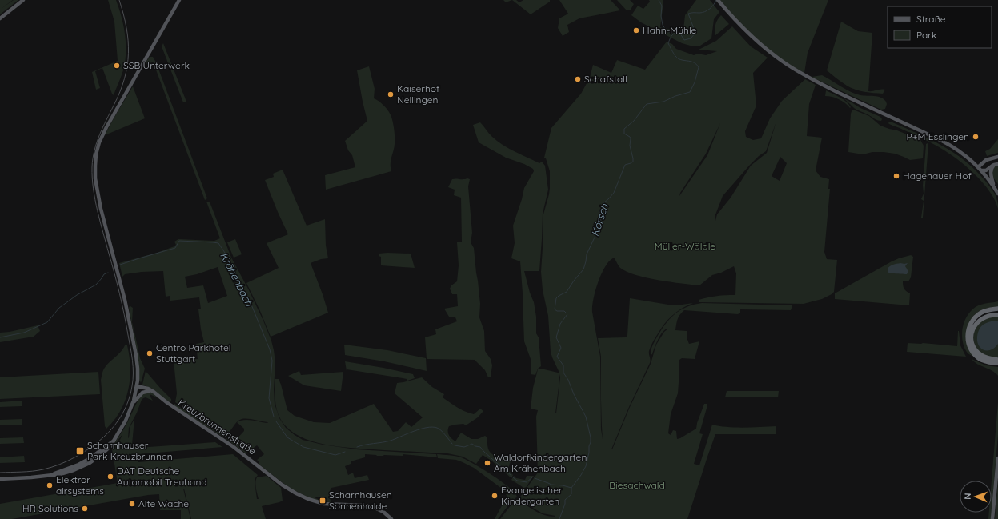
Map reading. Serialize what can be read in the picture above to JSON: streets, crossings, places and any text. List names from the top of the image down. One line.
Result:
{"streets":{"main road":["Kreuzbrunnenstraße"]},"water":["Körsch","Krähenbach"],"parks":["Müller-Wäldle","Biesachwald"],"places":{"other":["Hahn-Mühle","SSB Unterwerk","Schafstall","Kaiserhof Nellingen","P+M Esslingen","Hagenauer Hof","Centro Parkhotel Stuttgart","Waldorfkindergarten Am Krähenbach","DAT Deutsche Automobil Treuhand","Elektror airsystems","Evangelischer Kindergarten","Alte Wache","HR Solutions"],"transit":["Scharnhauser Park Kreuzbrunnen","Scharnhausen Sonnenhalde"]},"legend":["Straße","Park"],"north":"left"}
